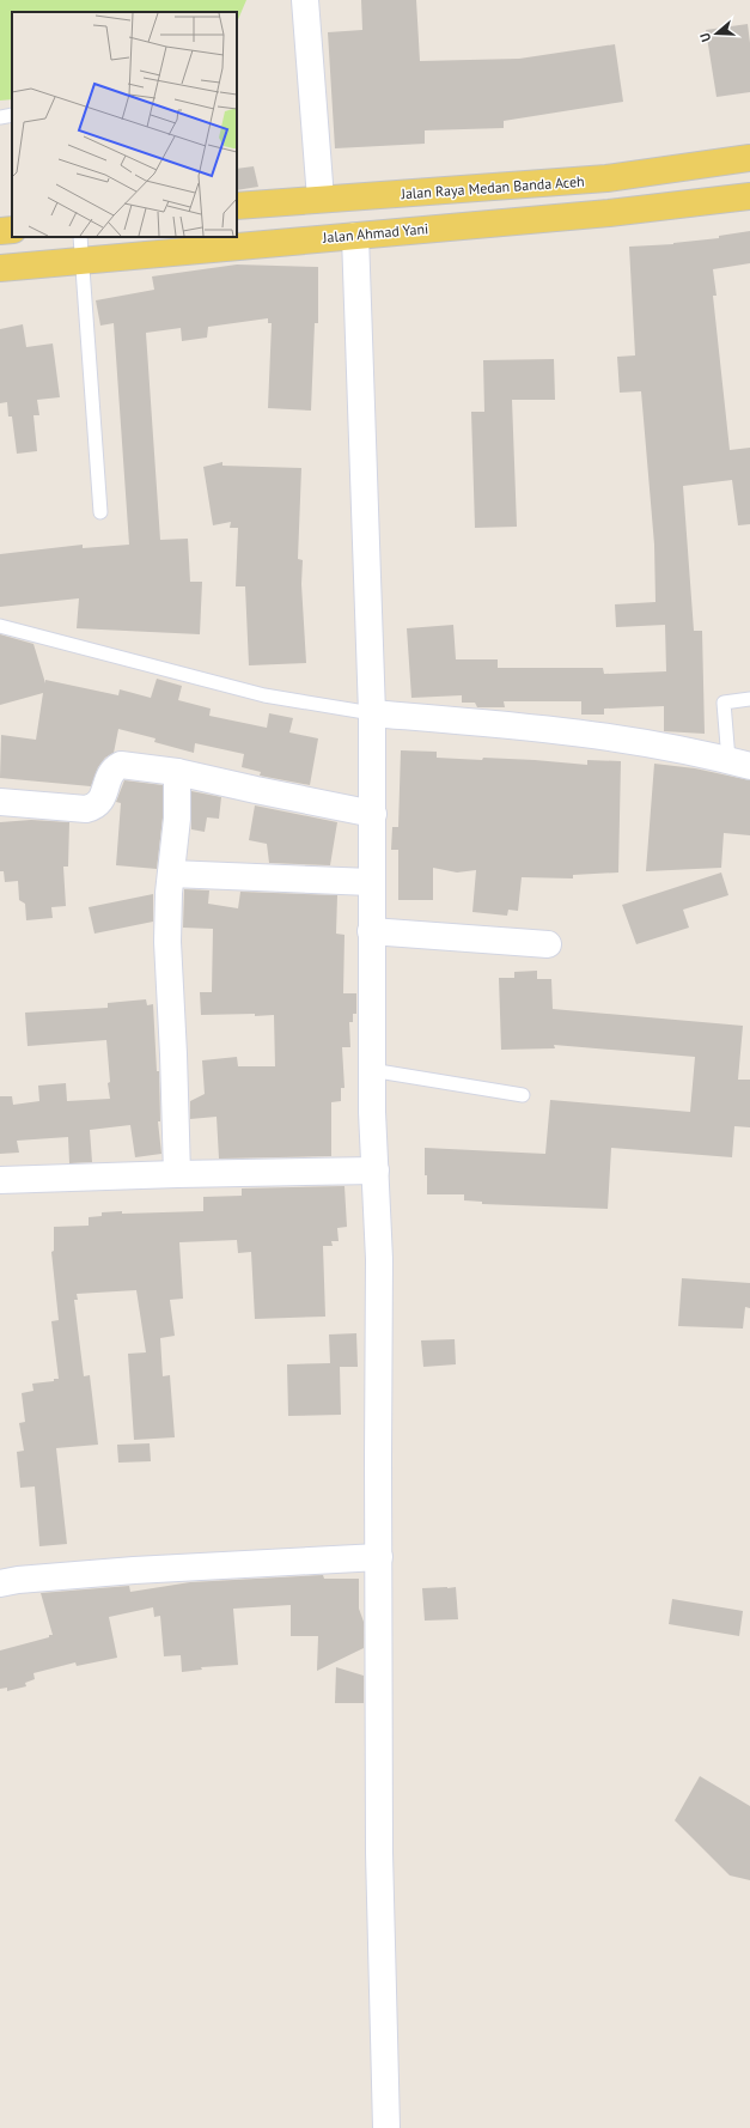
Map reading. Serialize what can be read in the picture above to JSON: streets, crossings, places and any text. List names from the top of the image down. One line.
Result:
{"streets":{"main road":["Jalan Raya Medan Banda Aceh","Jalan Ahmad Yani"]},"north":"left"}
